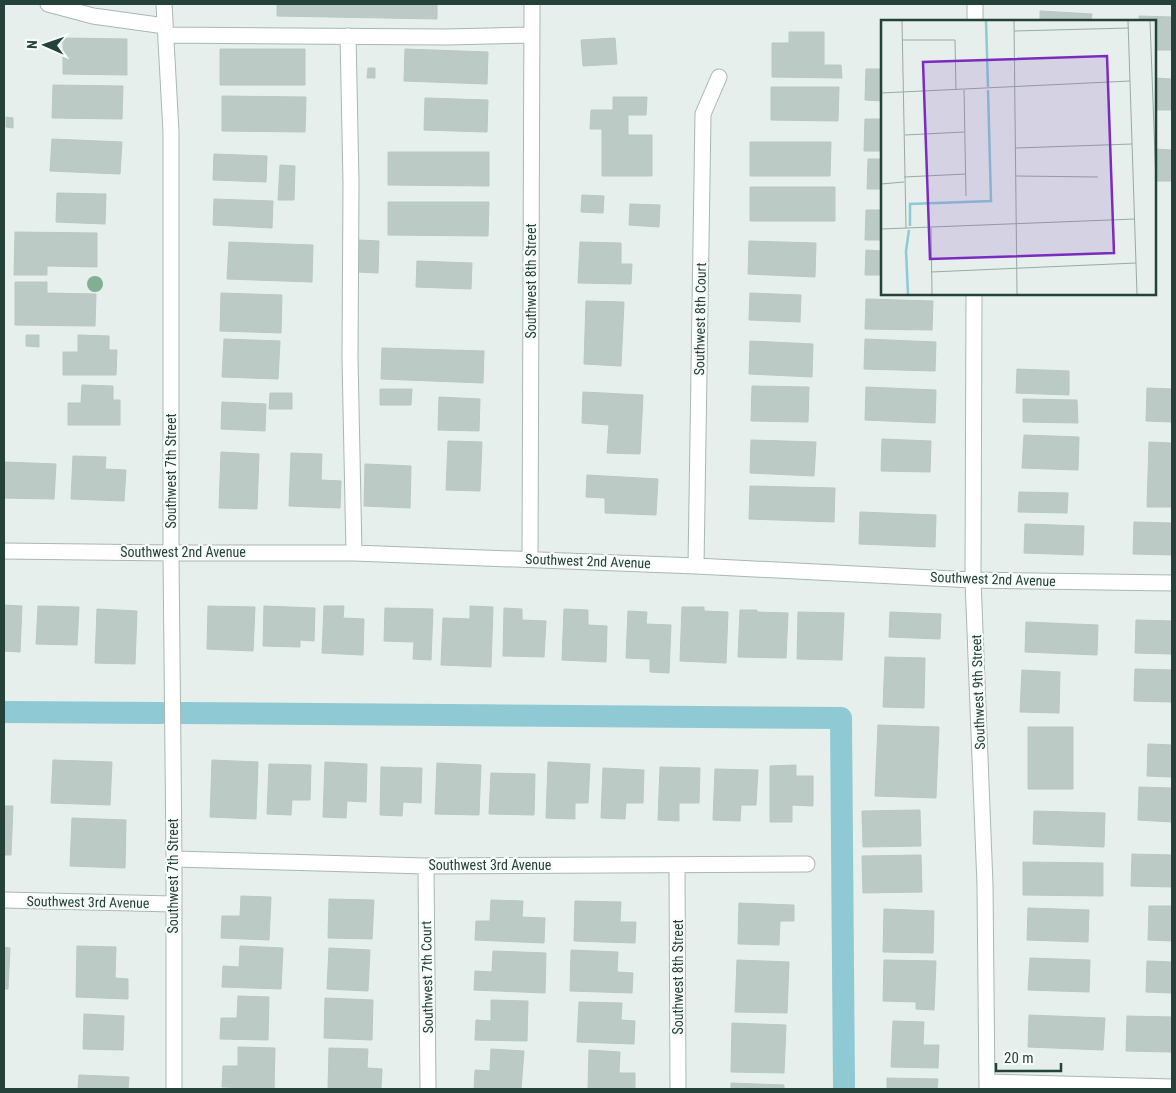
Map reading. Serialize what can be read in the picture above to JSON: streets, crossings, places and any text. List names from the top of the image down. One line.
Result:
{"streets":{"street":["Southwest 8th Street","Southwest 8th Court","Southwest 7th Street","Southwest 2nd Avenue","Southwest 9th Street","Southwest 3rd Avenue","Southwest 7th Court"]},"crossings":[["Southwest 8th Street","Southwest 2nd Avenue"],["Southwest 8th Street","Southwest 3rd Avenue"],["Southwest 8th Court","Southwest 2nd Avenue"],["Southwest 7th Street","Southwest 2nd Avenue"],["Southwest 7th Street","Southwest 3rd Avenue"],["Southwest 2nd Avenue","Southwest 9th Street"],["Southwest 3rd Avenue","Southwest 7th Court"]],"scale_bar":"20 m","north":"left"}
